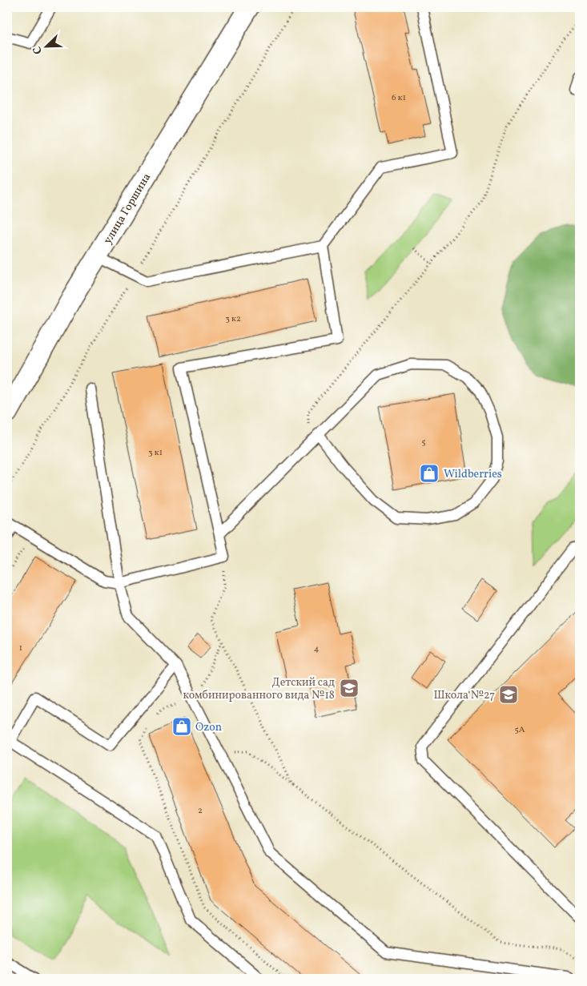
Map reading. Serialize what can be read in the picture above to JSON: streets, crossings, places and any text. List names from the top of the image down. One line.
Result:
{"streets":{"street":["улица Горшина"]},"places":{"shop":["Wildberries","Ozon"],"school or university":["Детский сад комбинированного вида №18","Школа №27"]},"house_numbers":["6 к1","3 к2","5","3 к1","1","4","5А","2"],"north":"bottom left"}
